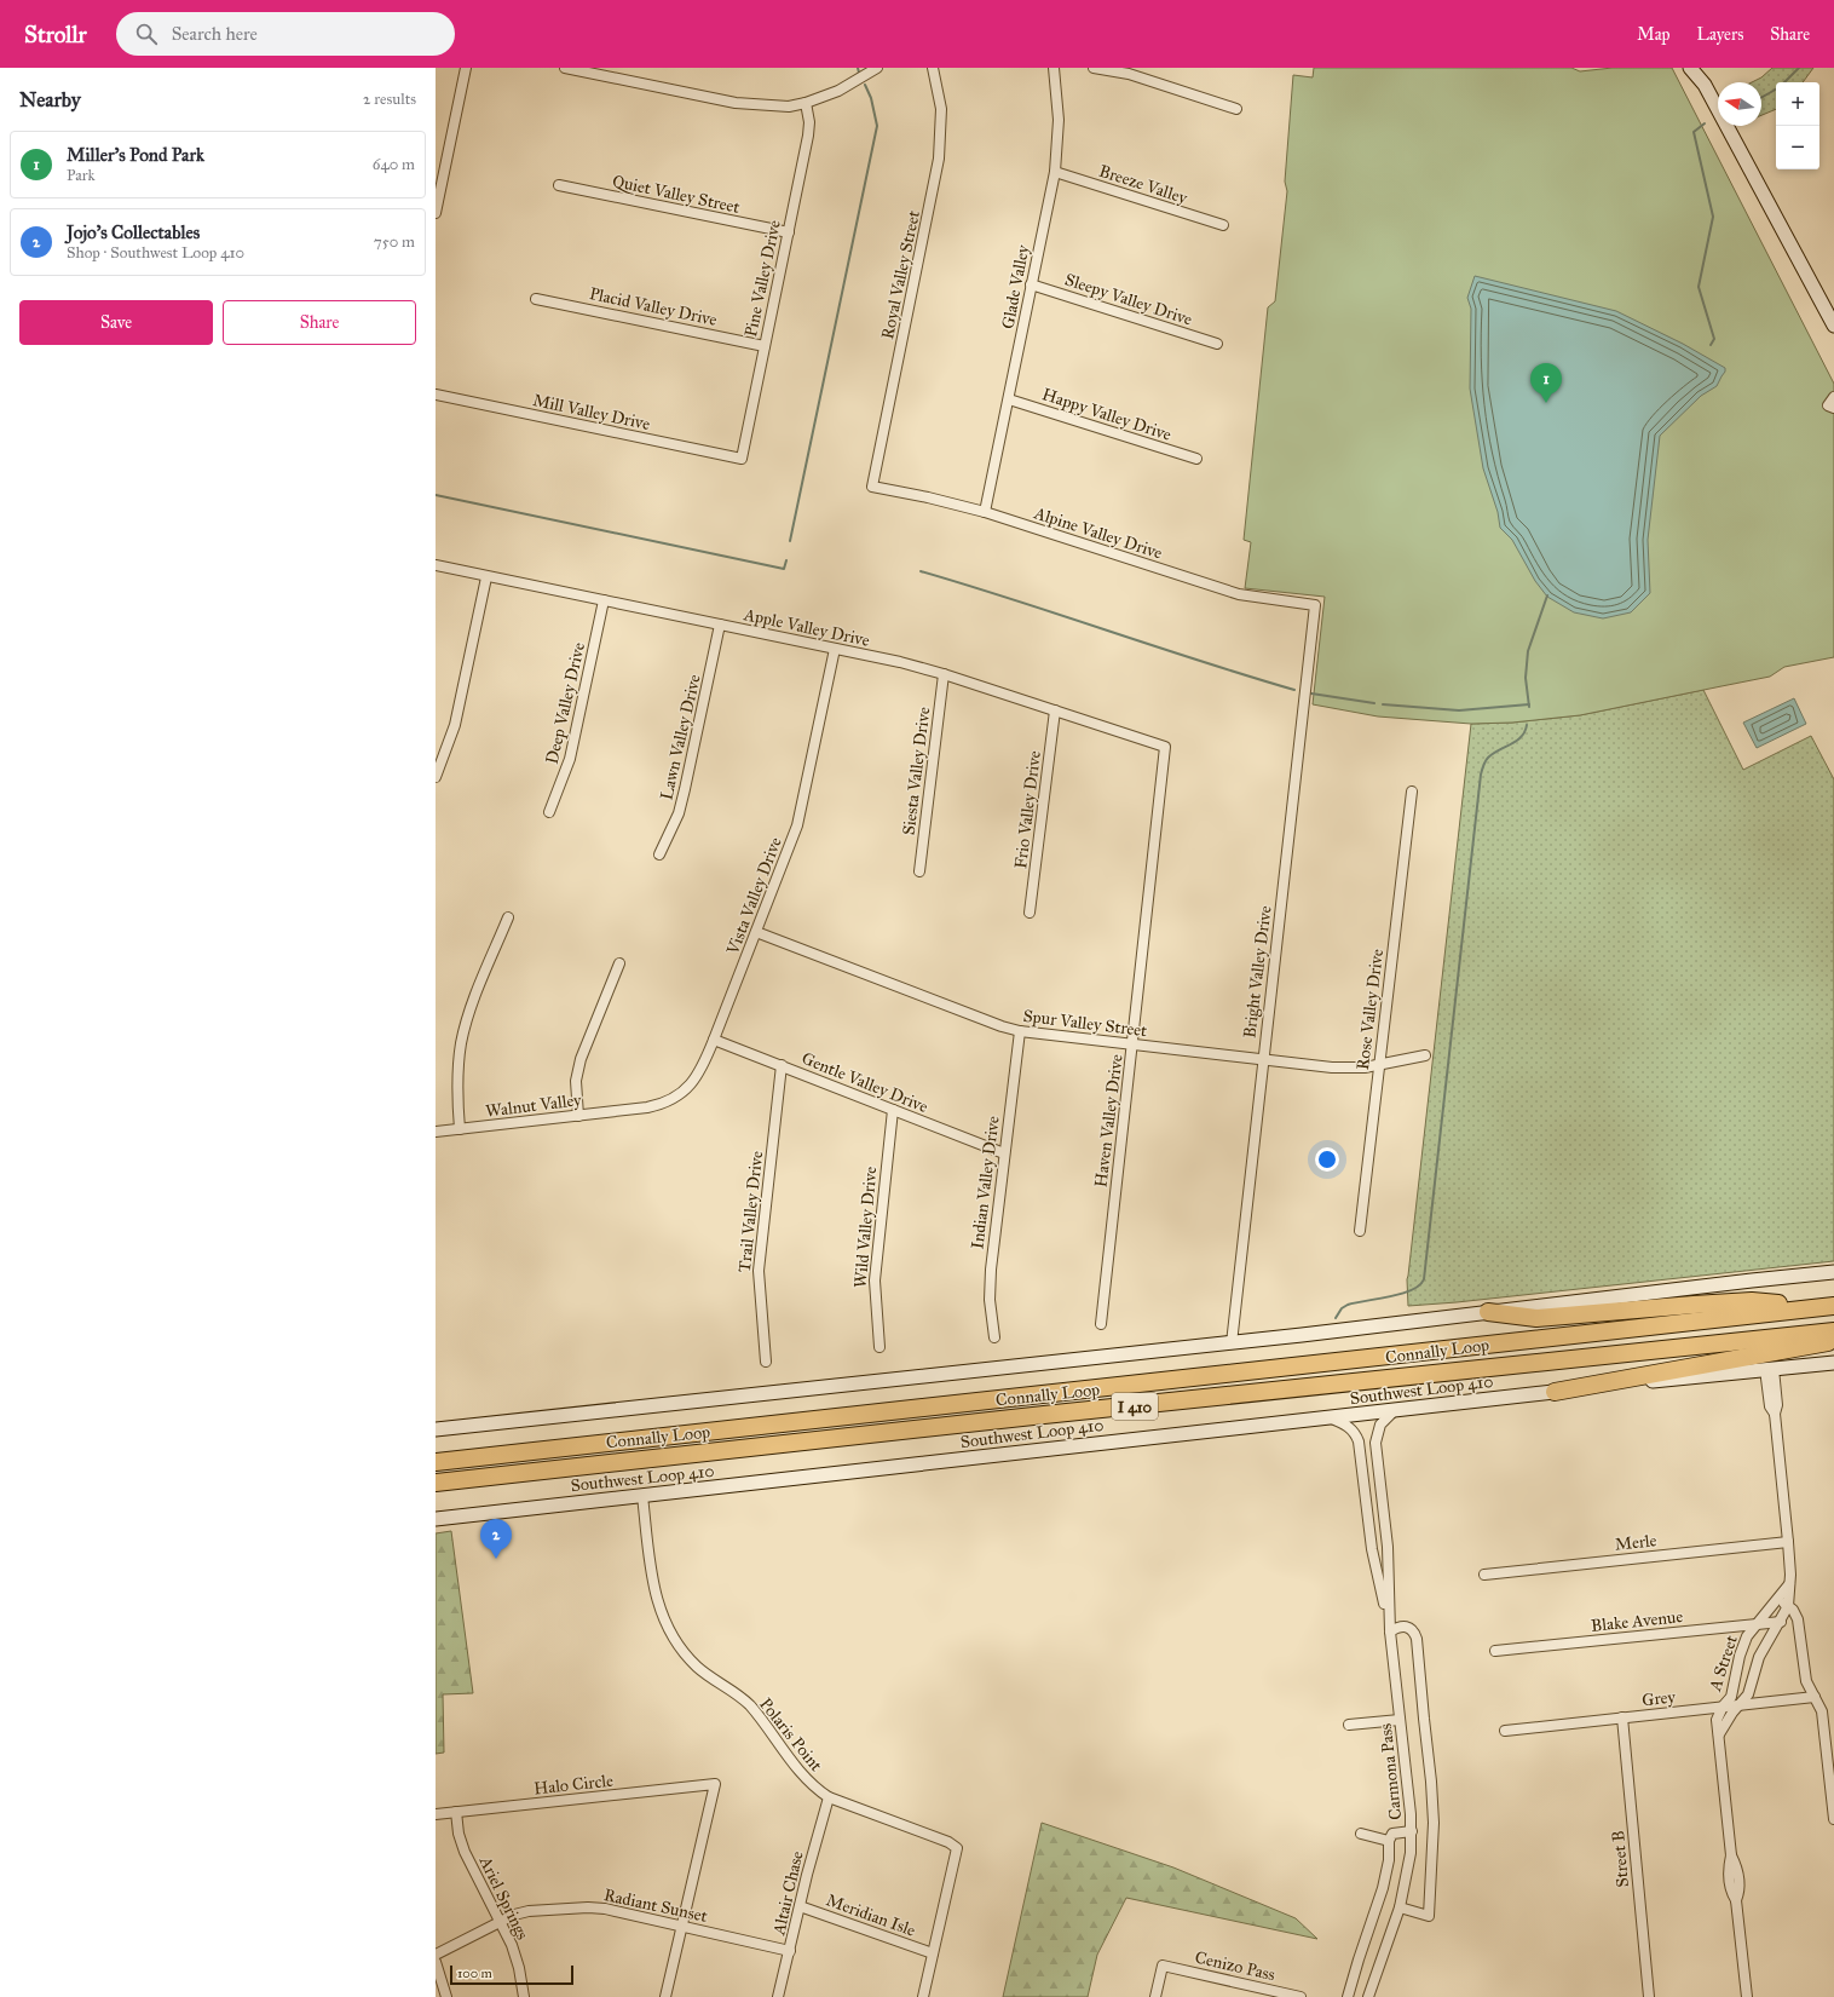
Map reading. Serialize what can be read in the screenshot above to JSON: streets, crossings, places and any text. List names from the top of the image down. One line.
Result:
{"streets":{"highway":["Connally Loop","I 410"],"main road":["Southwest Loop 410"],"street":["Breeze Valley","Quiet Valley Street","Royal Valley Street","Pine Valley Drive","Glade Valley","Sleepy Valley Drive","Placid Valley Drive","Mill Valley Drive","Happy Valley Drive","Alpine Valley Drive","Apple Valley Drive","Deep Valley Drive","Lawn Valley Drive","Siesta Valley Drive","Frio Valley Drive","Vista Valley Drive","Bright Valley Drive","Rose Valley Drive","Spur Valley Street","Gentle Valley Drive","Walnut Valley","Haven Valley Drive","Indian Valley Drive","Trail Valley Drive","Wild Valley Drive","Merle","Blake Avenue","A Street","Grey","Polaris Point","Carmona Pass","Halo Circle","Street B","Altair Chase","Ariel Springs","Radiant Sunset","Meridian Isle","Cenizo Pass"]},"crossings":[["Breeze Valley","Glade Valley"],["Quiet Valley Street","Pine Valley Drive"],["Royal Valley Street","Alpine Valley Drive"],["Pine Valley Drive","Placid Valley Drive"],["Pine Valley Drive","Mill Valley Drive"],["Glade Valley","Sleepy Valley Drive"],["Glade Valley","Happy Valley Drive"],["Glade Valley","Alpine Valley Drive"],["Alpine Valley Drive","Bright Valley Drive"],["Apple Valley Drive","Deep Valley Drive"],["Apple Valley Drive","Lawn Valley Drive"],["Apple Valley Drive","Siesta Valley Drive"],["Apple Valley Drive","Frio Valley Drive"],["Apple Valley Drive","Vista Valley Drive"],["Apple Valley Drive","Haven Valley Drive"],["Vista Valley Drive","Spur Valley Street"],["Vista Valley Drive","Gentle Valley Drive"],["Vista Valley Drive","Walnut Valley"],["Bright Valley Drive","Spur Valley Street"],["Rose Valley Drive","Spur Valley Street"],["Spur Valley Street","Haven Valley Drive"],["Spur Valley Street","Indian Valley Drive"],["Gentle Valley Drive","Indian Valley Drive"],["Gentle Valley Drive","Trail Valley Drive"],["Gentle Valley Drive","Wild Valley Drive"],["Southwest Loop 410","A Street"],["Southwest Loop 410","Polaris Point"],["Southwest Loop 410","Carmona Pass"],["Merle","A Street"],["Blake Avenue","A Street"],["A Street","Grey"],["Grey","Street B"],["Polaris Point","Altair Chase"],["Polaris Point","Meridian Isle"],["Halo Circle","Ariel Springs"],["Halo Circle","Radiant Sunset"],["Altair Chase","Radiant Sunset"],["Altair Chase","Meridian Isle"],["Ariel Springs","Radiant Sunset"]],"scale_bar":"100 m","north":"left","page":{"header":"Strollr","search":"Search here","nav":["Map","Layers","Share"],"heading":["Nearby","2 results"],"map_buttons":["+","−"],"list":[{"mark":"1","name":"Miller's Pond Park","note":"Park","value":"640 m"},{"mark":"2","name":"Jojo's Collectables","note":"Shop · Southwest Loop 410","value":"750 m"}],"buttons":["Save","Share"],"pins":["1","2"],"scale":"100 m"}}
